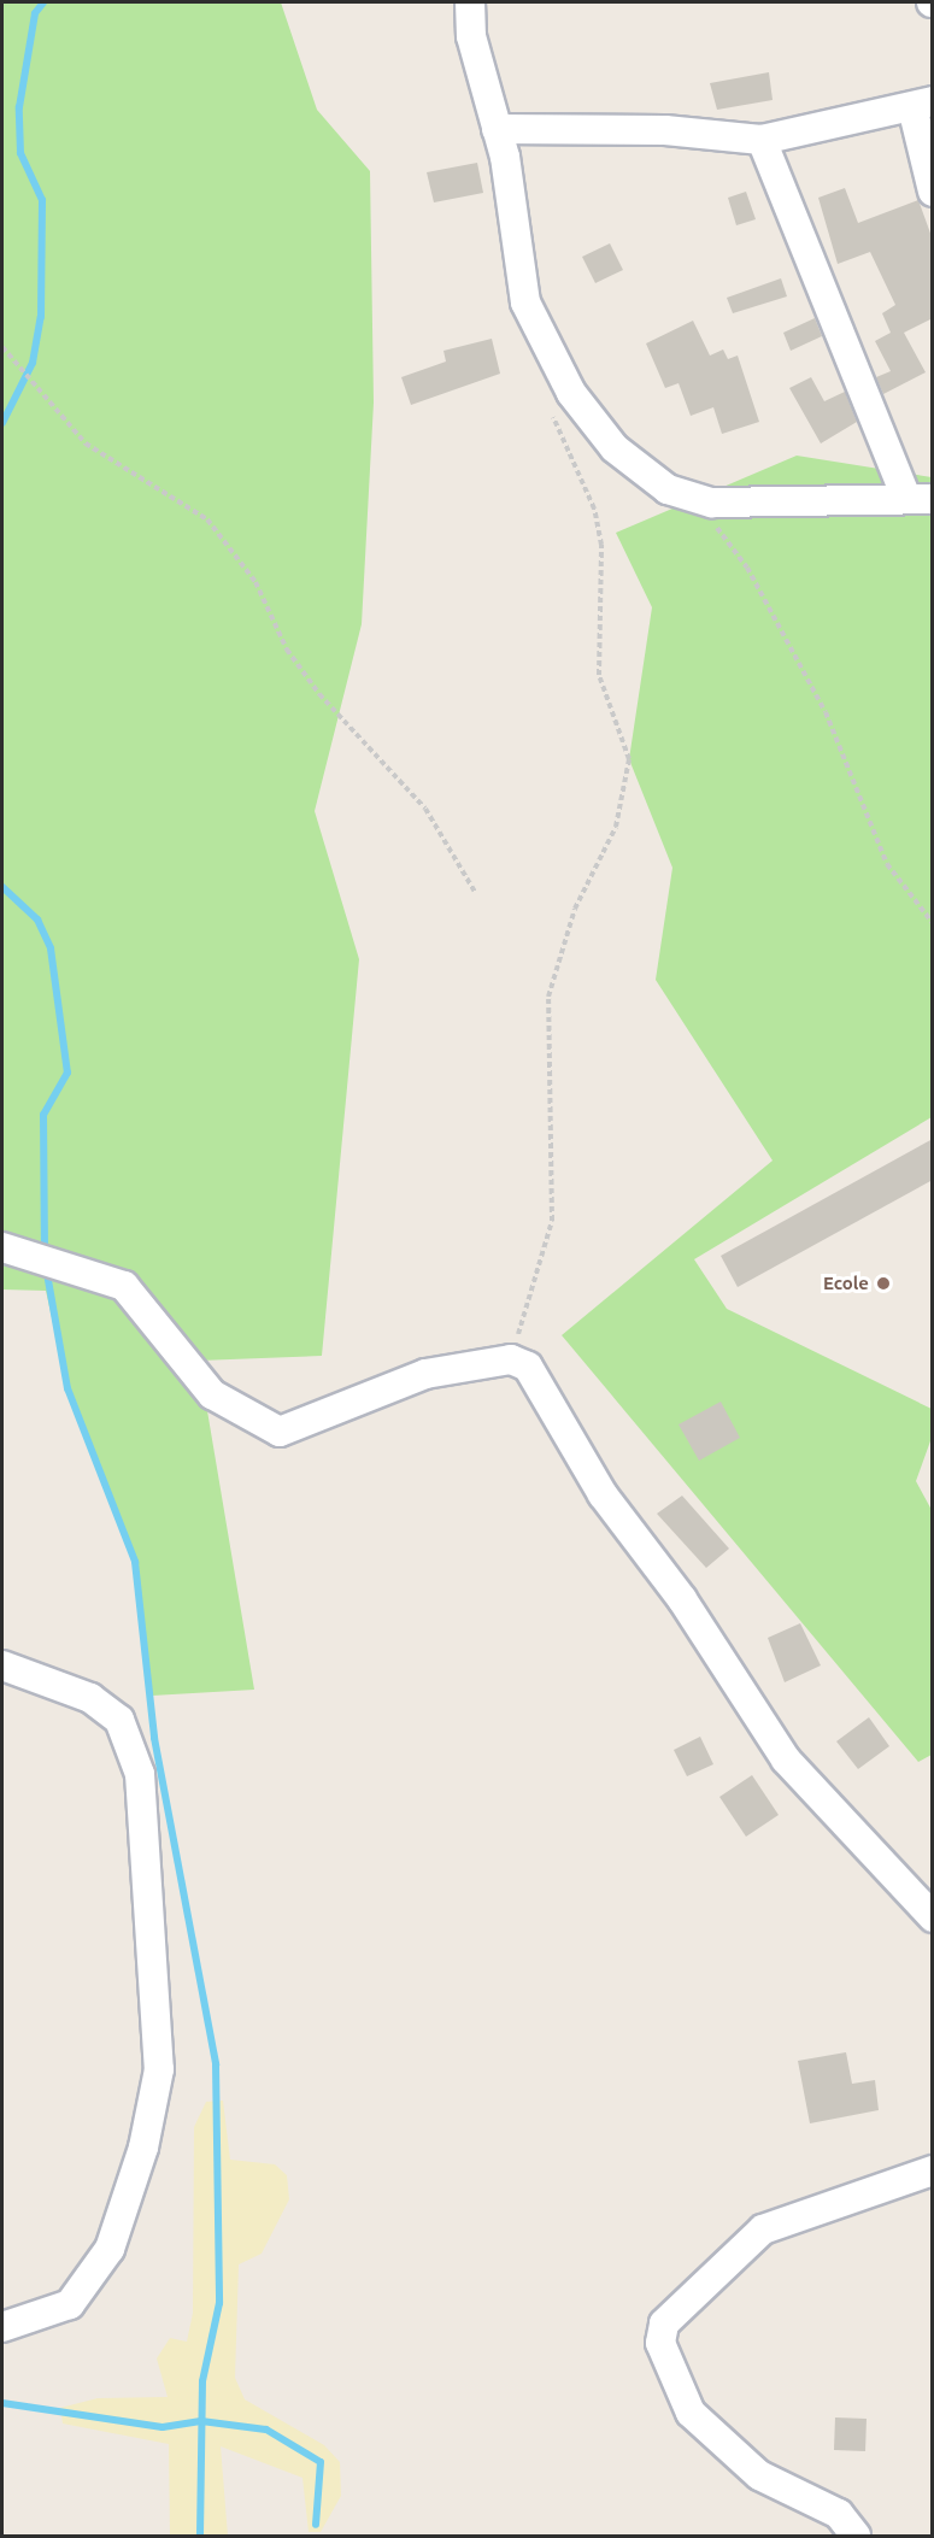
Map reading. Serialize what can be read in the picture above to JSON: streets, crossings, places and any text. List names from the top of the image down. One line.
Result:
{"places":["Ecole"]}
